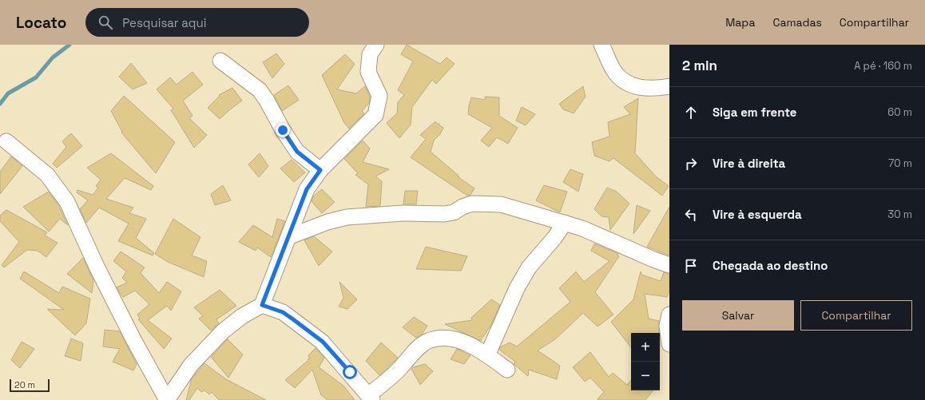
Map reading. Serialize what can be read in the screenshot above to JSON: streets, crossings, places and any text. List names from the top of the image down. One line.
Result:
{"scale_bar":"20 m","page":{"header":"Locato","search":"Pesquisar aqui","nav":["Mapa","Camadas","Compartilhar"],"heading":["2 min","A pé · 160 m"],"list":[["Siga em frente","60 m"],["Vire à direita","70 m"],["Vire à esquerda","30 m"],"Chegada ao destino"],"buttons":["Salvar","Compartilhar"],"map_buttons":["+","−"],"scale":"20 m"}}
